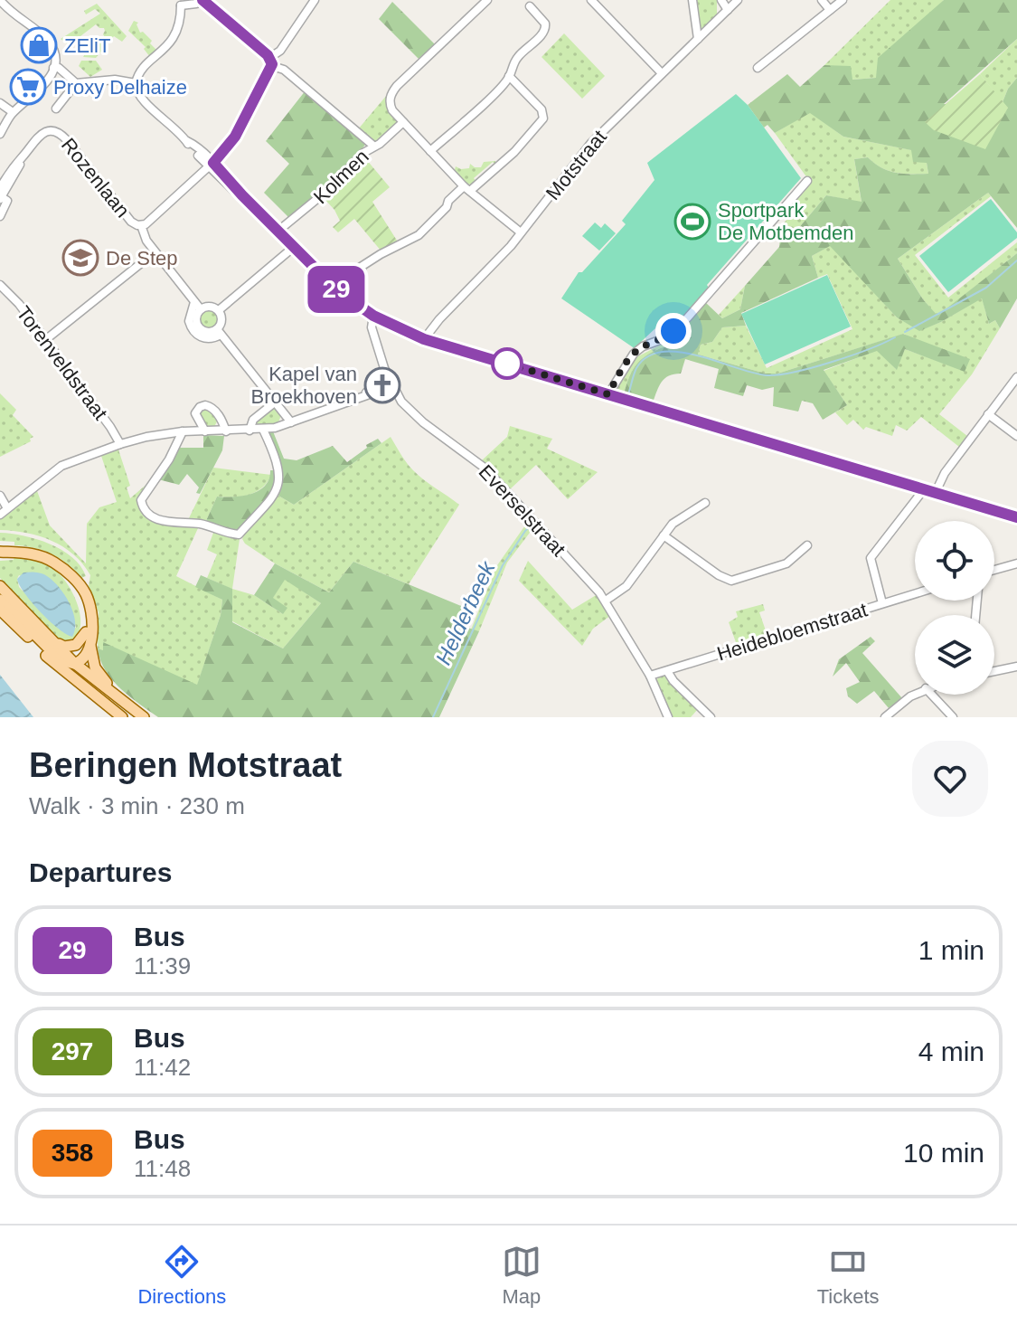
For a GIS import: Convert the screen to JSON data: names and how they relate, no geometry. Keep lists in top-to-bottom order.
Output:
{
  "streets": {
    "street": [
      "Motstraat",
      "Kolmen",
      "Rozenlaan",
      "Torenveldstraat",
      "Everselstraat",
      "Heidebloemstraat"
    ]
  },
  "crossings": [
    ["Everselstraat", "Heidebloemstraat"]
  ],
  "water": ["Helderbeek"],
  "places": {
    "shop": ["ZEliT"],
    "supermarket": ["Proxy Delhaize"],
    "sports": ["Sportpark De Motbemden"],
    "school or university": ["De Step"],
    "church": ["Kapel van Broekhoven"]
  },
  "lines": ["bus line 29"],
  "page": {
    "on_map": "29",
    "heading": [
      ["Beringen Motstraat", "Walk · 3 min · 230 m"],
      "Departures"
    ],
    "list": [
      {
        "mark": "29",
        "name": "Bus",
        "note": "11:39",
        "value": "1 min"
      },
      {
        "mark": "297",
        "name": "Bus",
        "note": "11:42",
        "value": "4 min"
      },
      {
        "mark": "358",
        "name": "Bus",
        "note": "11:48",
        "value": "10 min"
      }
    ],
    "tabs": ["Directions", "Map", "Tickets"]
  }
}
